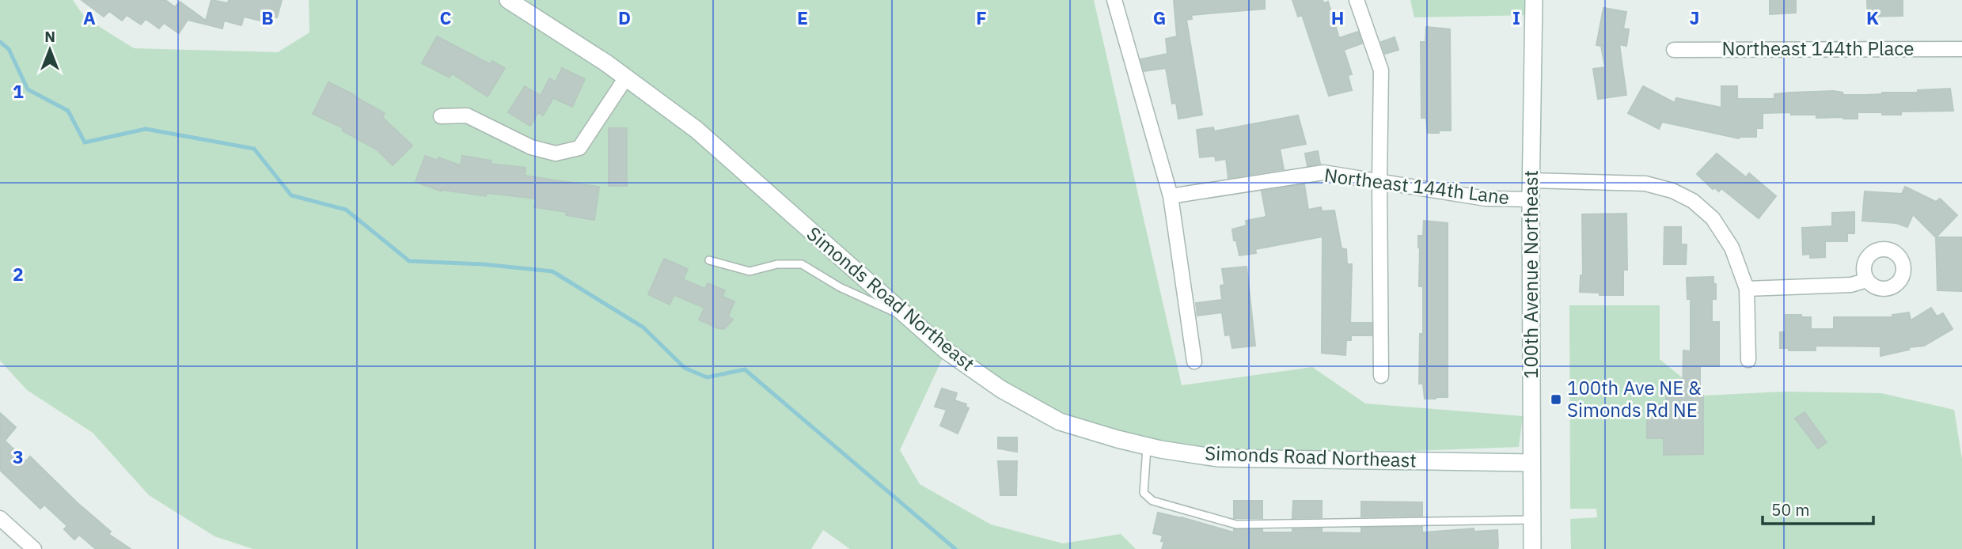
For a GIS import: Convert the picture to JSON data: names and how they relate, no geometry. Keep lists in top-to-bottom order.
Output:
{
  "streets": {
    "main road": ["100th Avenue Northeast", "Simonds Road Northeast"],
    "street": ["Northeast 144th Place", "Northeast 144th Lane"]
  },
  "crossings": [
    ["Northeast 144th Lane", "100th Avenue Northeast"],
    ["100th Avenue Northeast", "Simonds Road Northeast"]
  ],
  "places": {
    "transit": ["100th Ave NE & Simonds Rd NE"]
  },
  "scale_bar": "50 m",
  "north": "top",
  "grid": {
    "columns": [
      "A",
      "B",
      "C",
      "D",
      "E",
      "F",
      "G",
      "H",
      "I",
      "J",
      "K"
    ],
    "rows": ["1", "2", "3"]
  }
}
